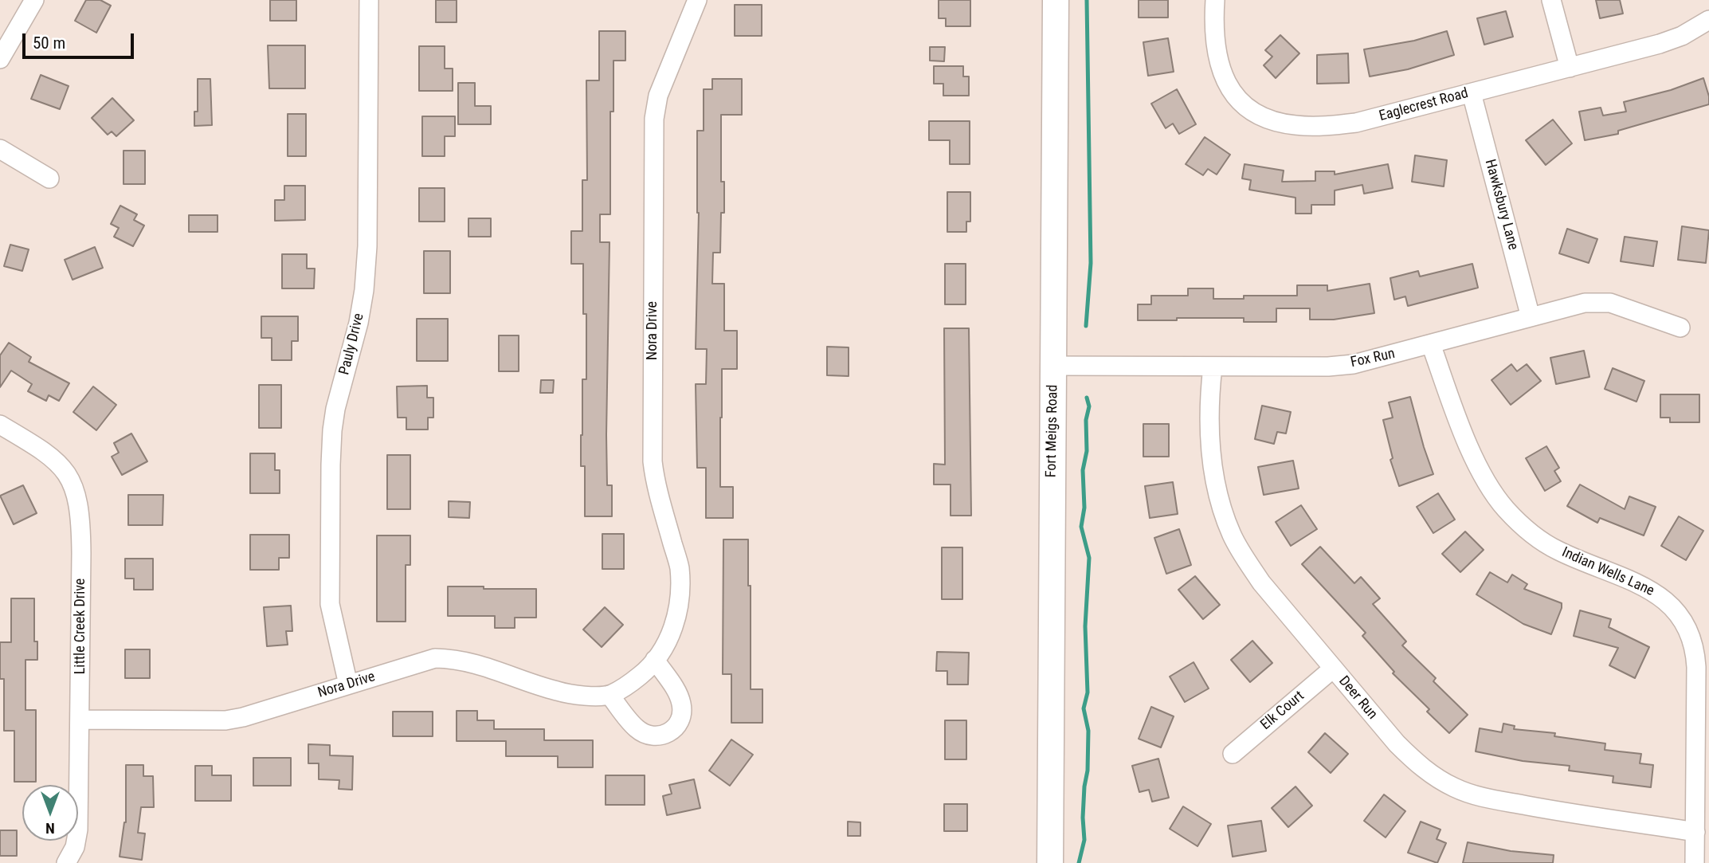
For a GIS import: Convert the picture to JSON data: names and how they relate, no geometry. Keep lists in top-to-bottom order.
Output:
{
  "streets": {
    "street": [
      "Eaglecrest Road",
      "Hawksbury Lane",
      "Nora Drive",
      "Pauly Drive",
      "Fox Run",
      "Fort Meigs Road",
      "Indian Wells Lane",
      "Little Creek Drive",
      "Deer Run",
      "Elk Court"
    ]
  },
  "crossings": [
    ["Eaglecrest Road", "Hawksbury Lane"],
    ["Hawksbury Lane", "Fox Run"],
    ["Nora Drive", "Pauly Drive"],
    ["Nora Drive", "Little Creek Drive"],
    ["Fox Run", "Fort Meigs Road"],
    ["Fox Run", "Indian Wells Lane"],
    ["Fox Run", "Deer Run"],
    ["Indian Wells Lane", "Deer Run"],
    ["Deer Run", "Elk Court"]
  ],
  "scale_bar": "50 m",
  "north": "bottom"
}
